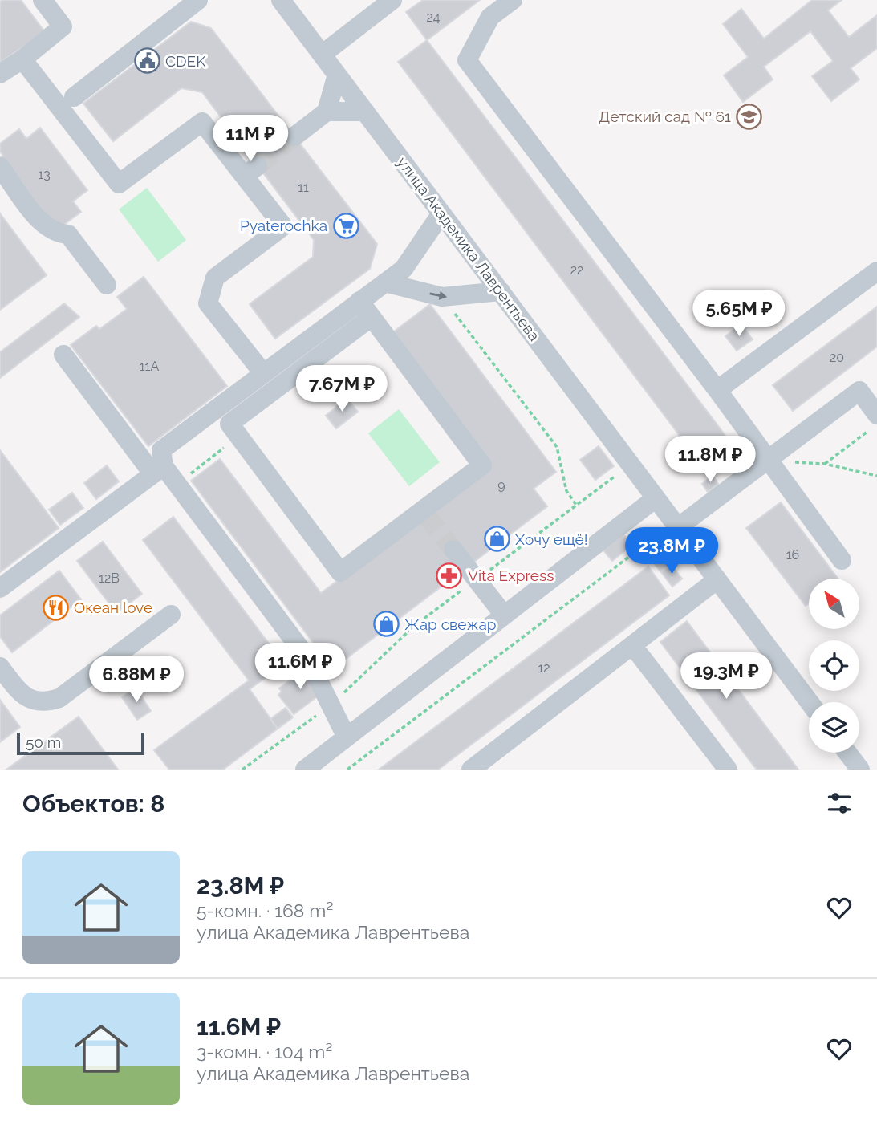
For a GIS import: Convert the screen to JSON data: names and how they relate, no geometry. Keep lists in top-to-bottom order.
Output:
{
  "streets": {
    "street": ["улица Академика Лаврентьева"]
  },
  "places": {
    "public building": ["CDEK"],
    "school or university": ["Детский сад № 61"],
    "supermarket": ["Pyaterochka"],
    "shop": ["Хочу ещё!", "Жар свежар"],
    "pharmacy": ["Vita Express"],
    "restaurant": ["Океан love"]
  },
  "house_numbers": [
    "24",
    "13",
    "11",
    "22",
    "20",
    "11А",
    "9",
    "16",
    "12В",
    "12"
  ],
  "scale_bar": "50 m",
  "north": "top left",
  "page": {
    "price": [
      "11M ₽",
      "5.65M ₽",
      "7.67M ₽",
      "11.8M ₽",
      "23.8M ₽",
      "11.6M ₽",
      "19.3M ₽",
      "6.88M ₽"
    ],
    "scale": "50 m",
    "heading": "Объектов: 8",
    "list": [
      {
        "name": "23.8M ₽",
        "note": "5-комн. · 168 m² · улица Академика Лаврентьева"
      },
      {
        "name": "11.6M ₽",
        "note": "3-комн. · 104 m² · улица Академика Лаврентьева"
      }
    ]
  }
}
